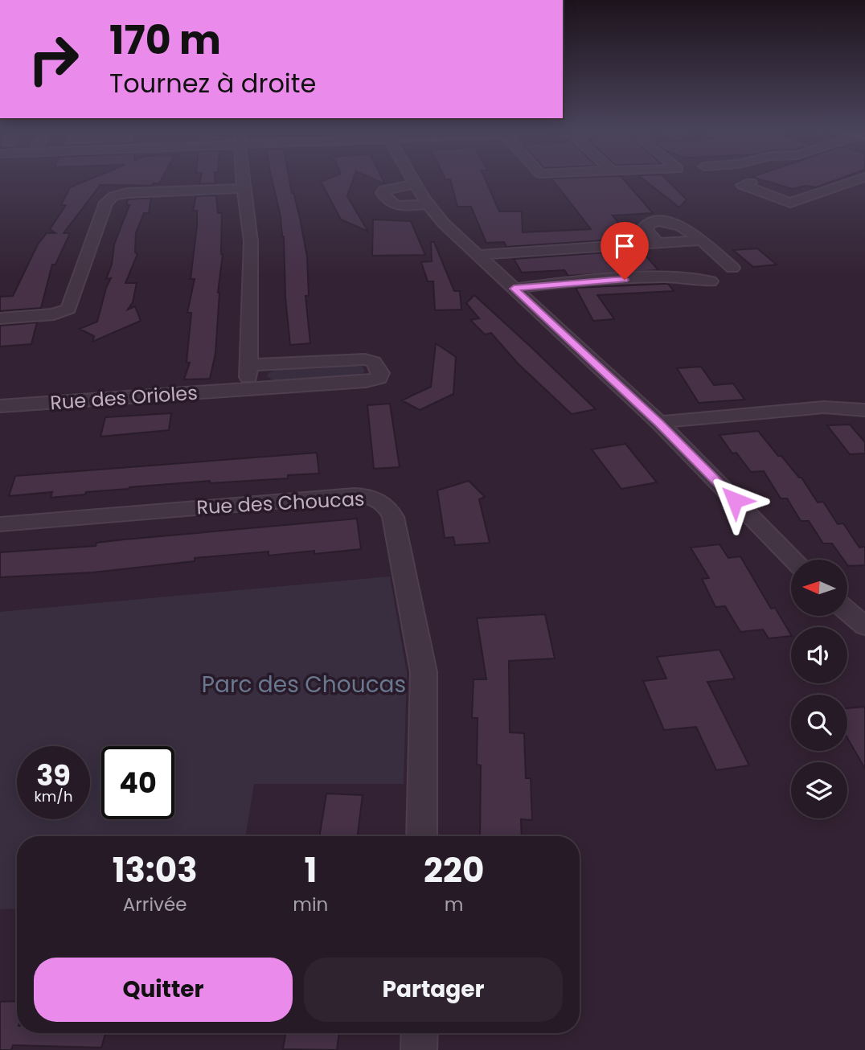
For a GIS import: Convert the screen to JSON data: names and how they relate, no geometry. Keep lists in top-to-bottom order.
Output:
{
  "streets": {
    "street": ["Rue des Orioles", "Rue des Choucas"]
  },
  "parks": ["Parc des Choucas"],
  "north": "left",
  "page": {
    "turn": ["170 m", "Tournez à droite"],
    "speed": "39 km/h",
    "limit": "40",
    "eta": [
      "13:03",
      "Arrivée",
      "1",
      "min",
      "220",
      "m"
    ],
    "buttons": ["Quitter", "Partager"]
  }
}
